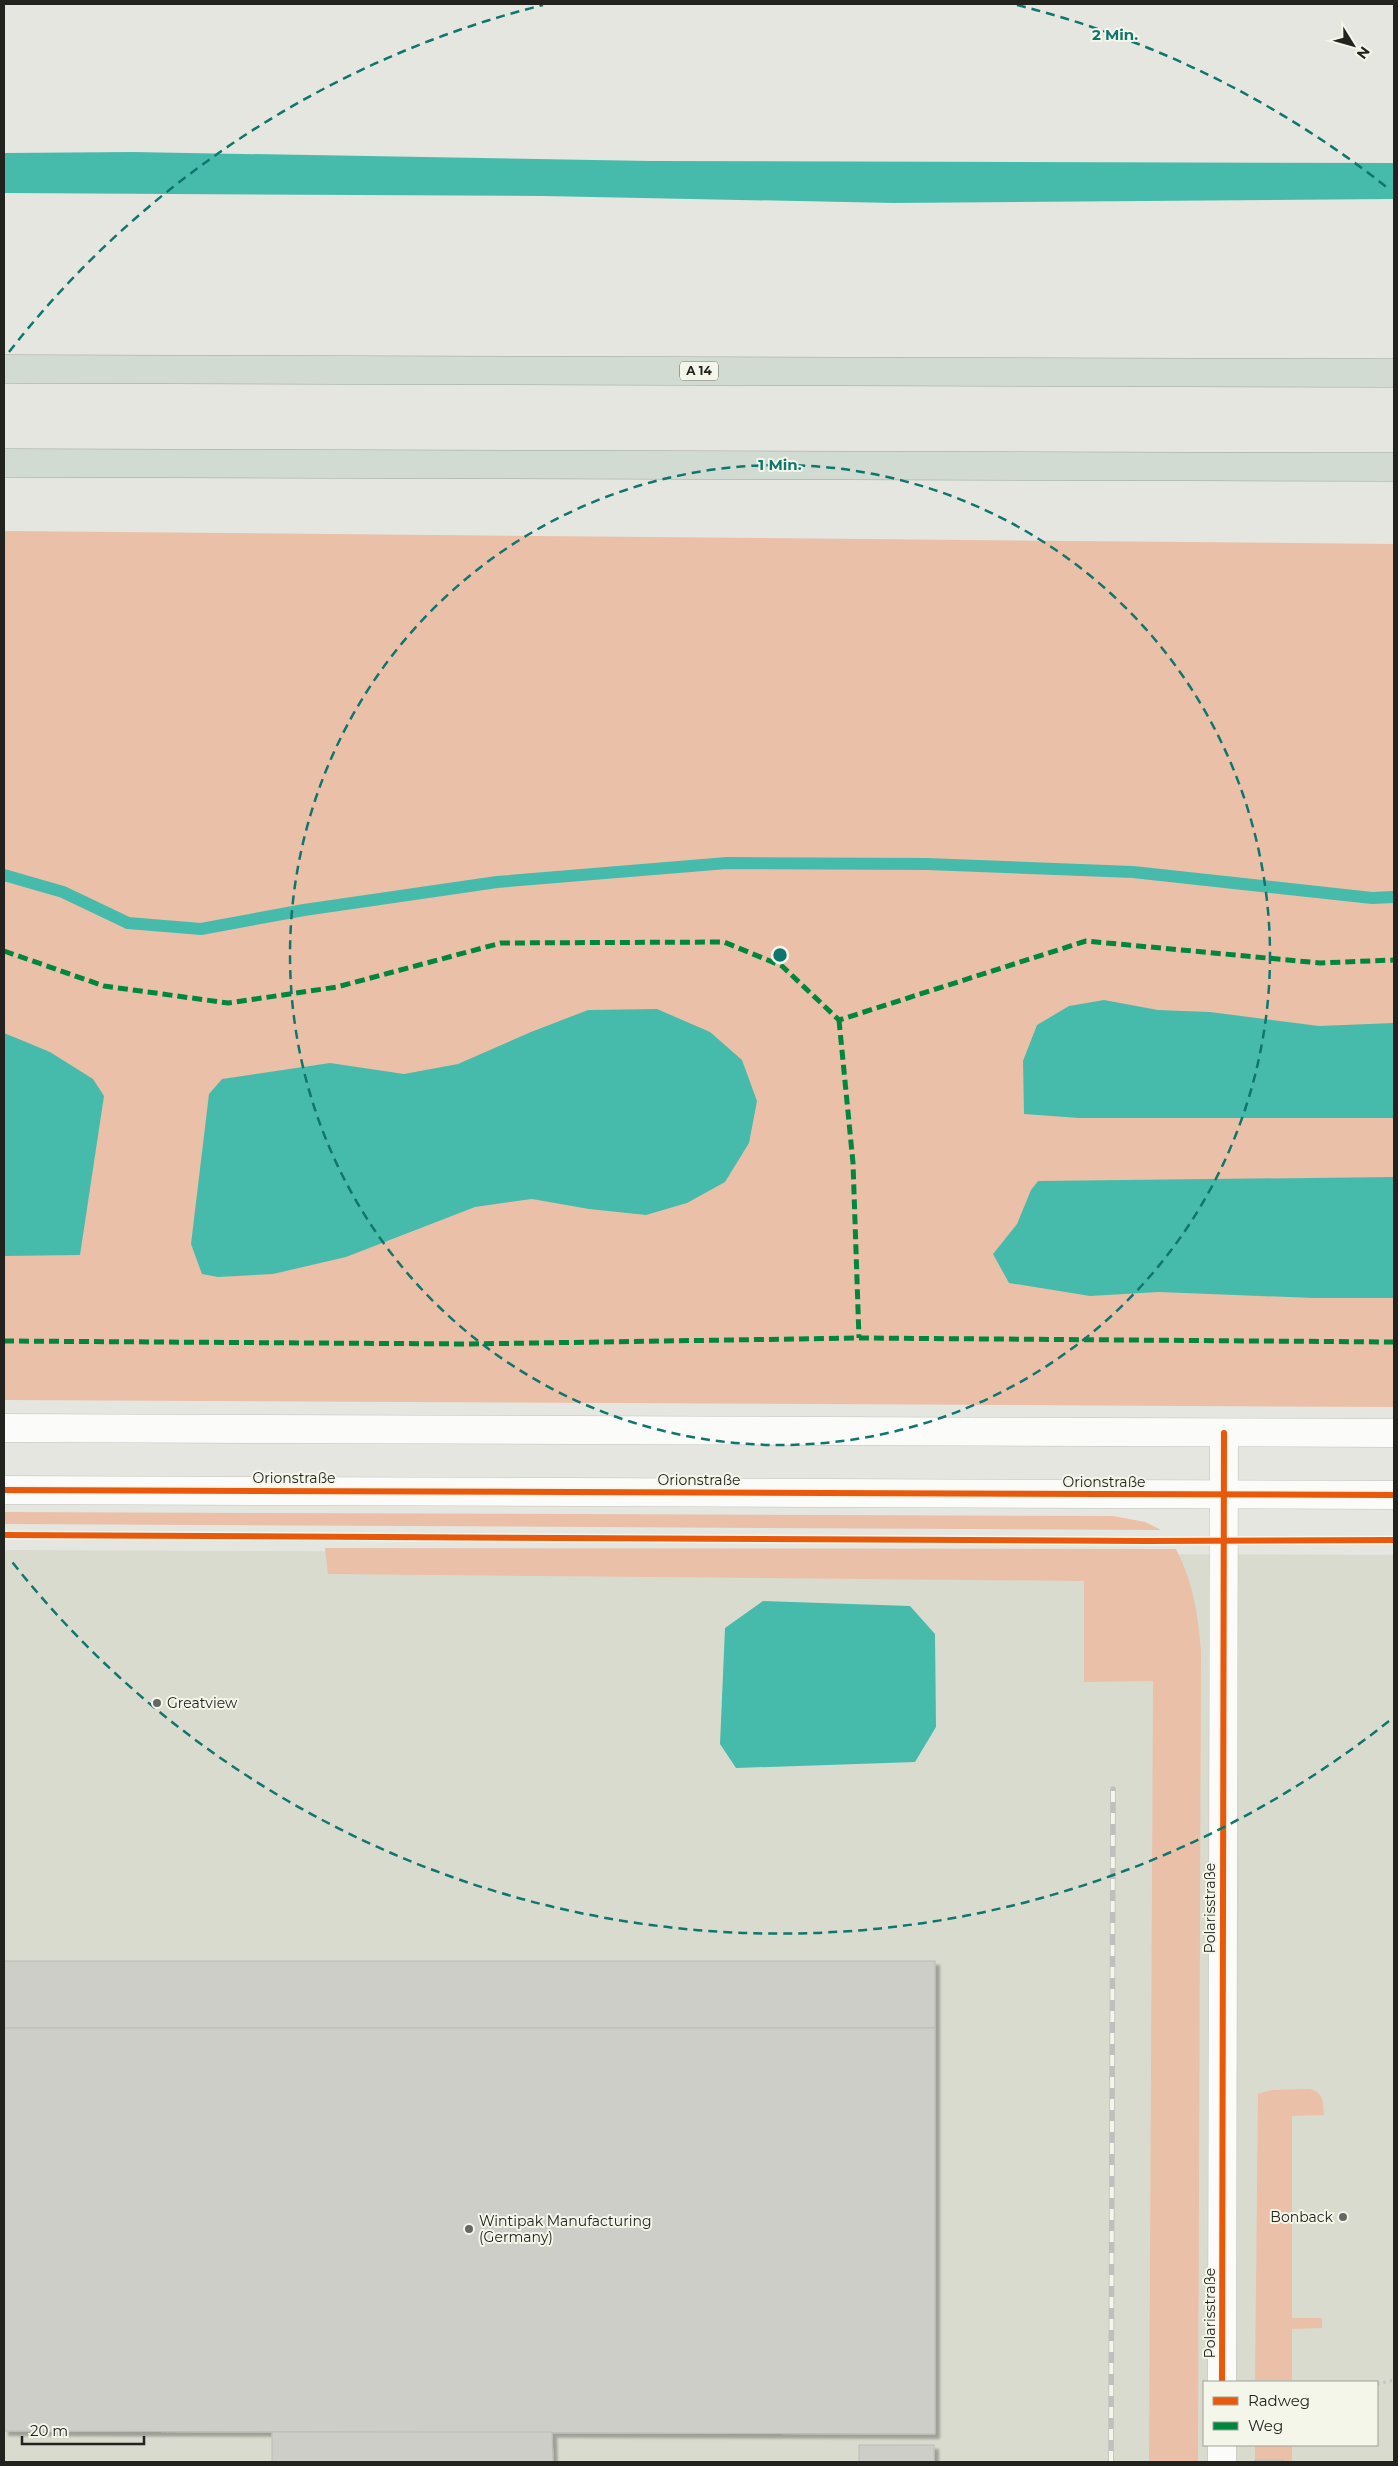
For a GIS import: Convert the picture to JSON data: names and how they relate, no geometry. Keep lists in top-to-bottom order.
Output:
{
  "streets": {
    "highway": ["A 14"],
    "street": ["Orionstraße", "Polarisstraße"]
  },
  "crossings": [
    ["Orionstraße", "Polarisstraße"]
  ],
  "places": ["Greatview", "Bonback", "Wintipak Manufacturing (Germany)"],
  "legend": ["Radweg", "Weg"],
  "scale_bar": "20 m",
  "north": "bottom right",
  "rings": ["2 Min.", "1 Min."]
}
